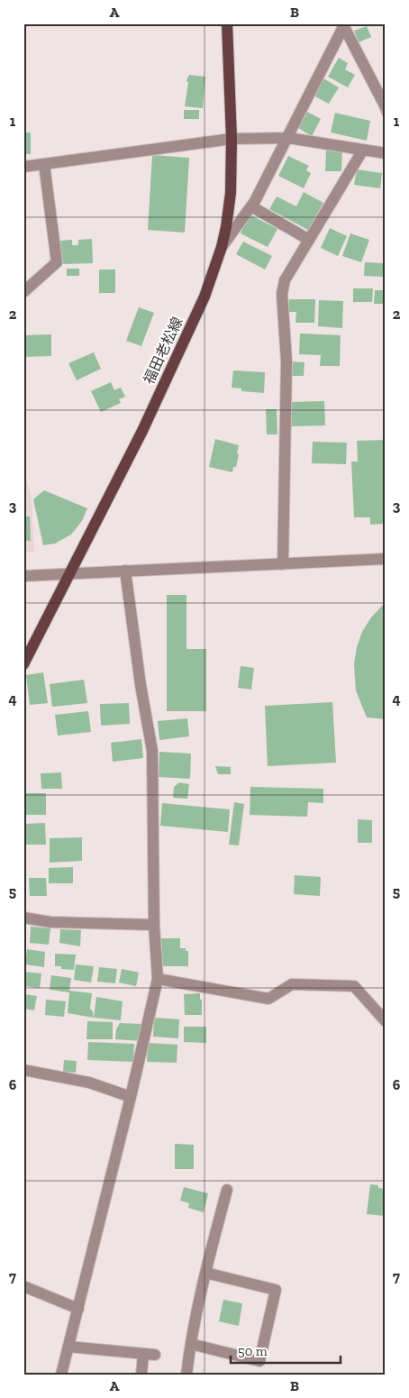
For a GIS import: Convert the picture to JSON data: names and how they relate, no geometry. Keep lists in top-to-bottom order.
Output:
{
  "streets": {
    "main road": ["福田老松線"]
  },
  "scale_bar": "50 m",
  "grid": {
    "columns": ["A", "B"],
    "rows": [
      "1",
      "2",
      "3",
      "4",
      "5",
      "6",
      "7"
    ]
  }
}
